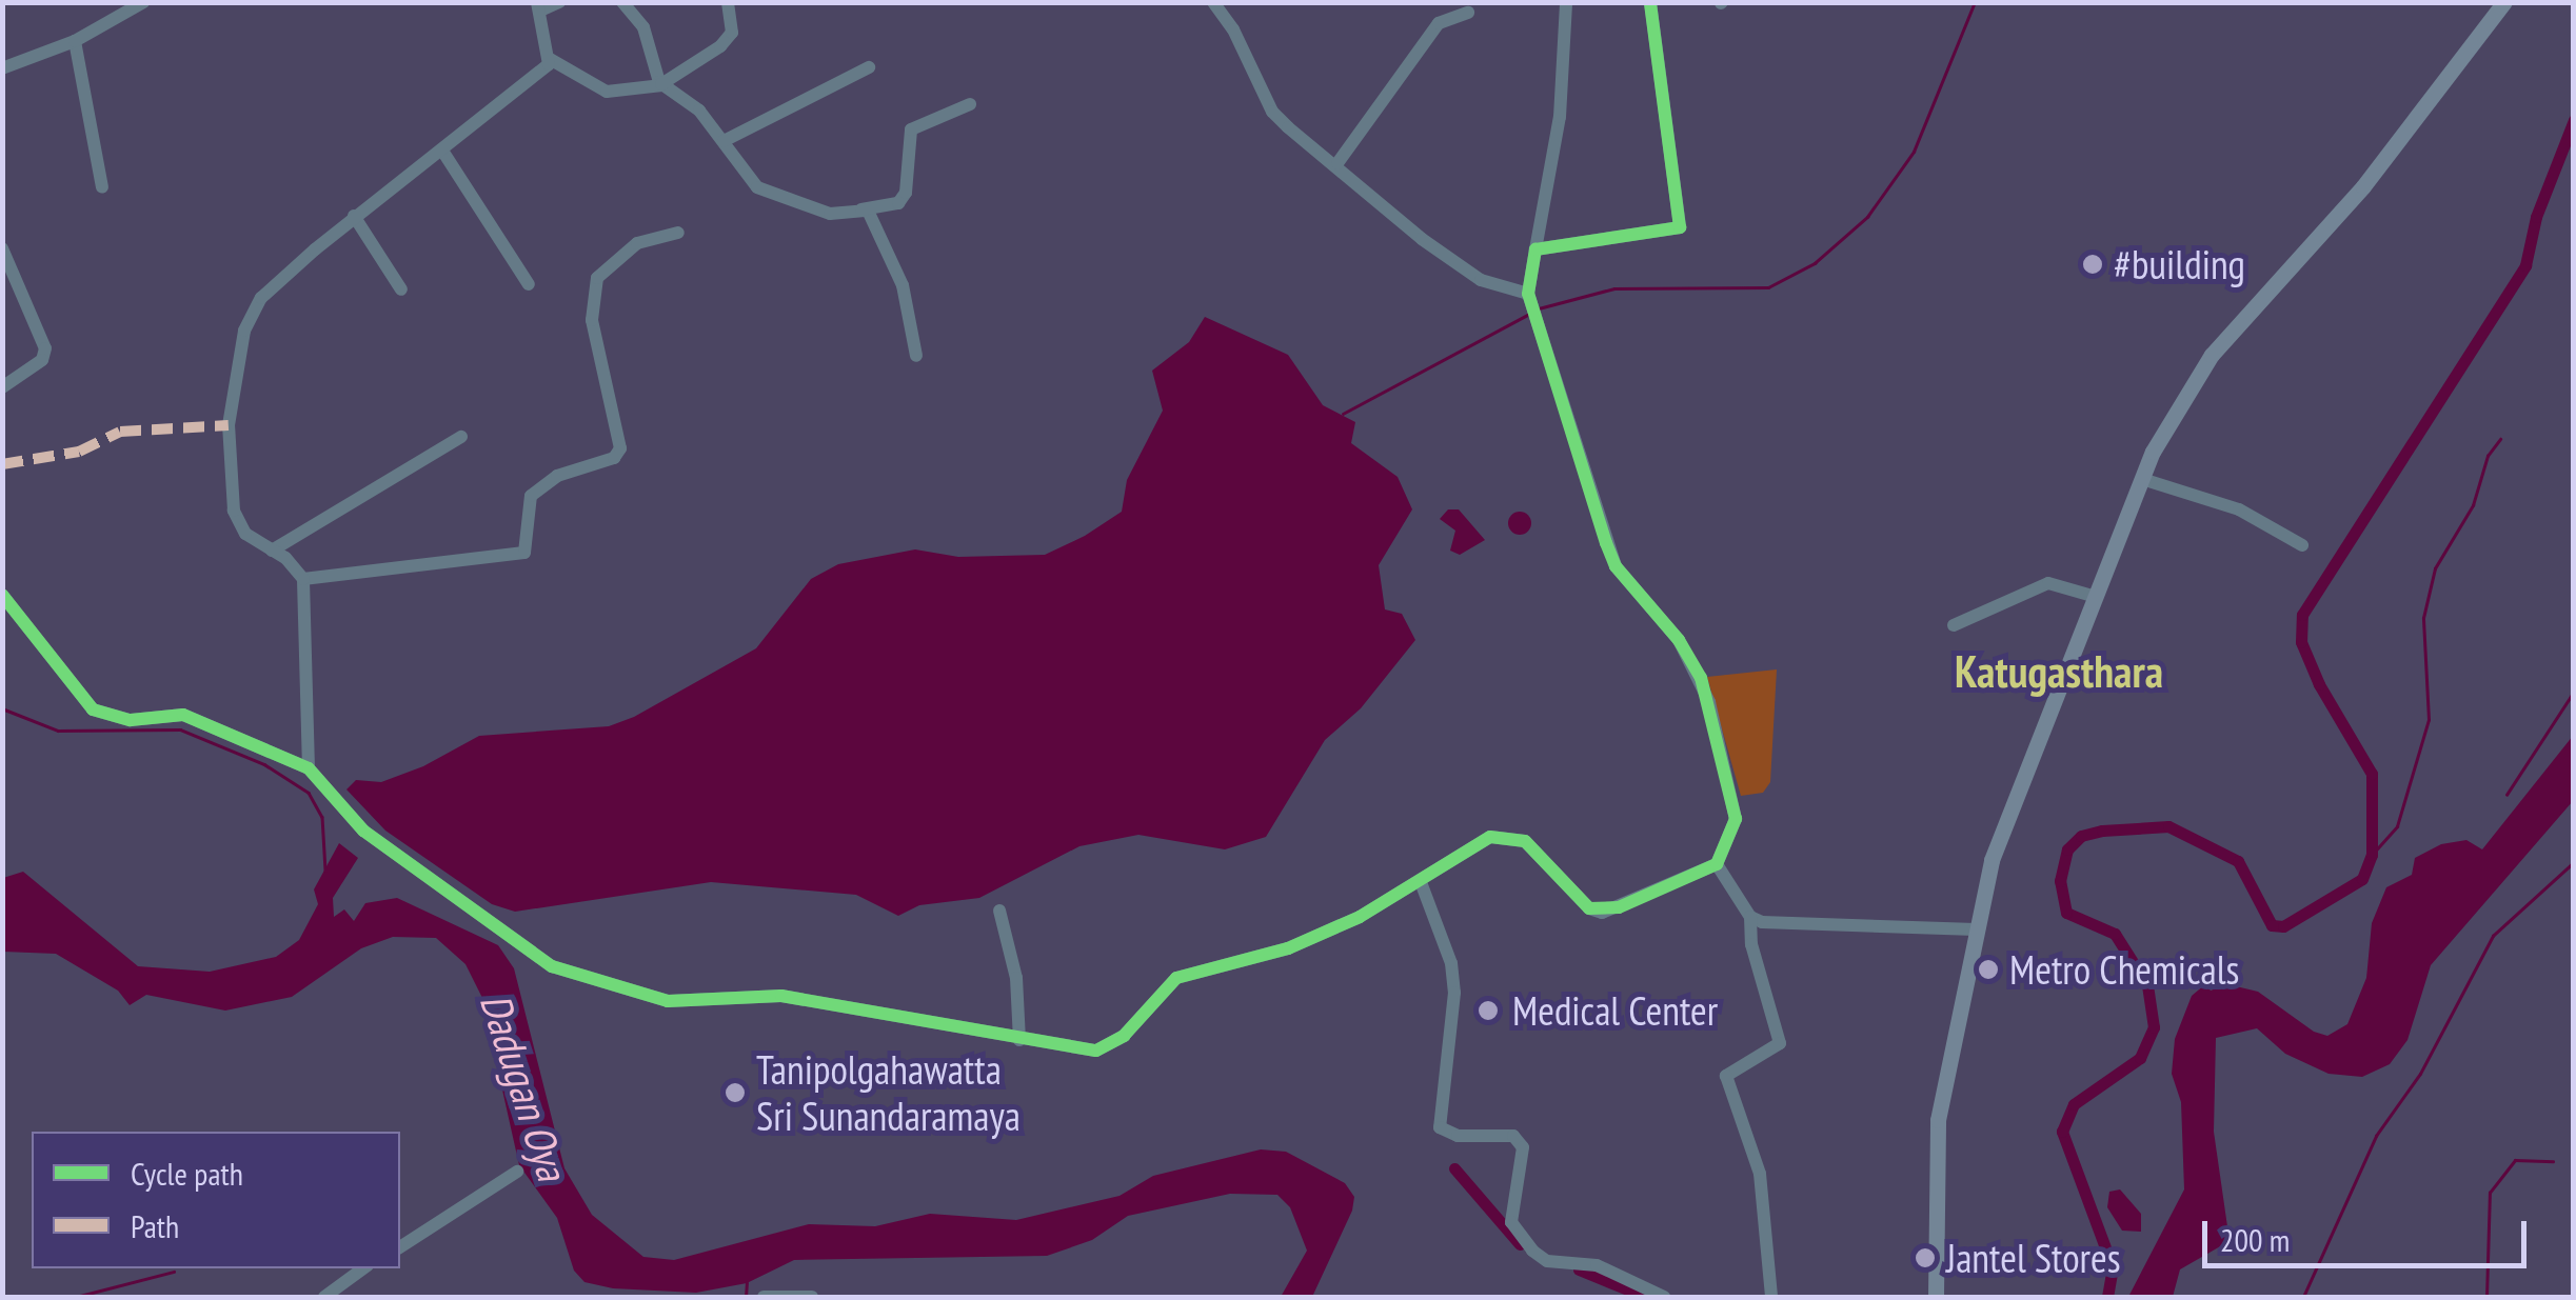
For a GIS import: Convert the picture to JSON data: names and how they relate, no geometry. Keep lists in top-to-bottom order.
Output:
{
  "districts": ["Katugasthara"],
  "water": ["Dadugan Oya"],
  "places": [
    "#building",
    "Metro Chemicals",
    "Medical Center",
    "Tanipolgahawatta Sri Sunandaramaya",
    "Jantel Stores"
  ],
  "legend": ["Cycle path", "Path"],
  "scale_bar": "200 m"
}
